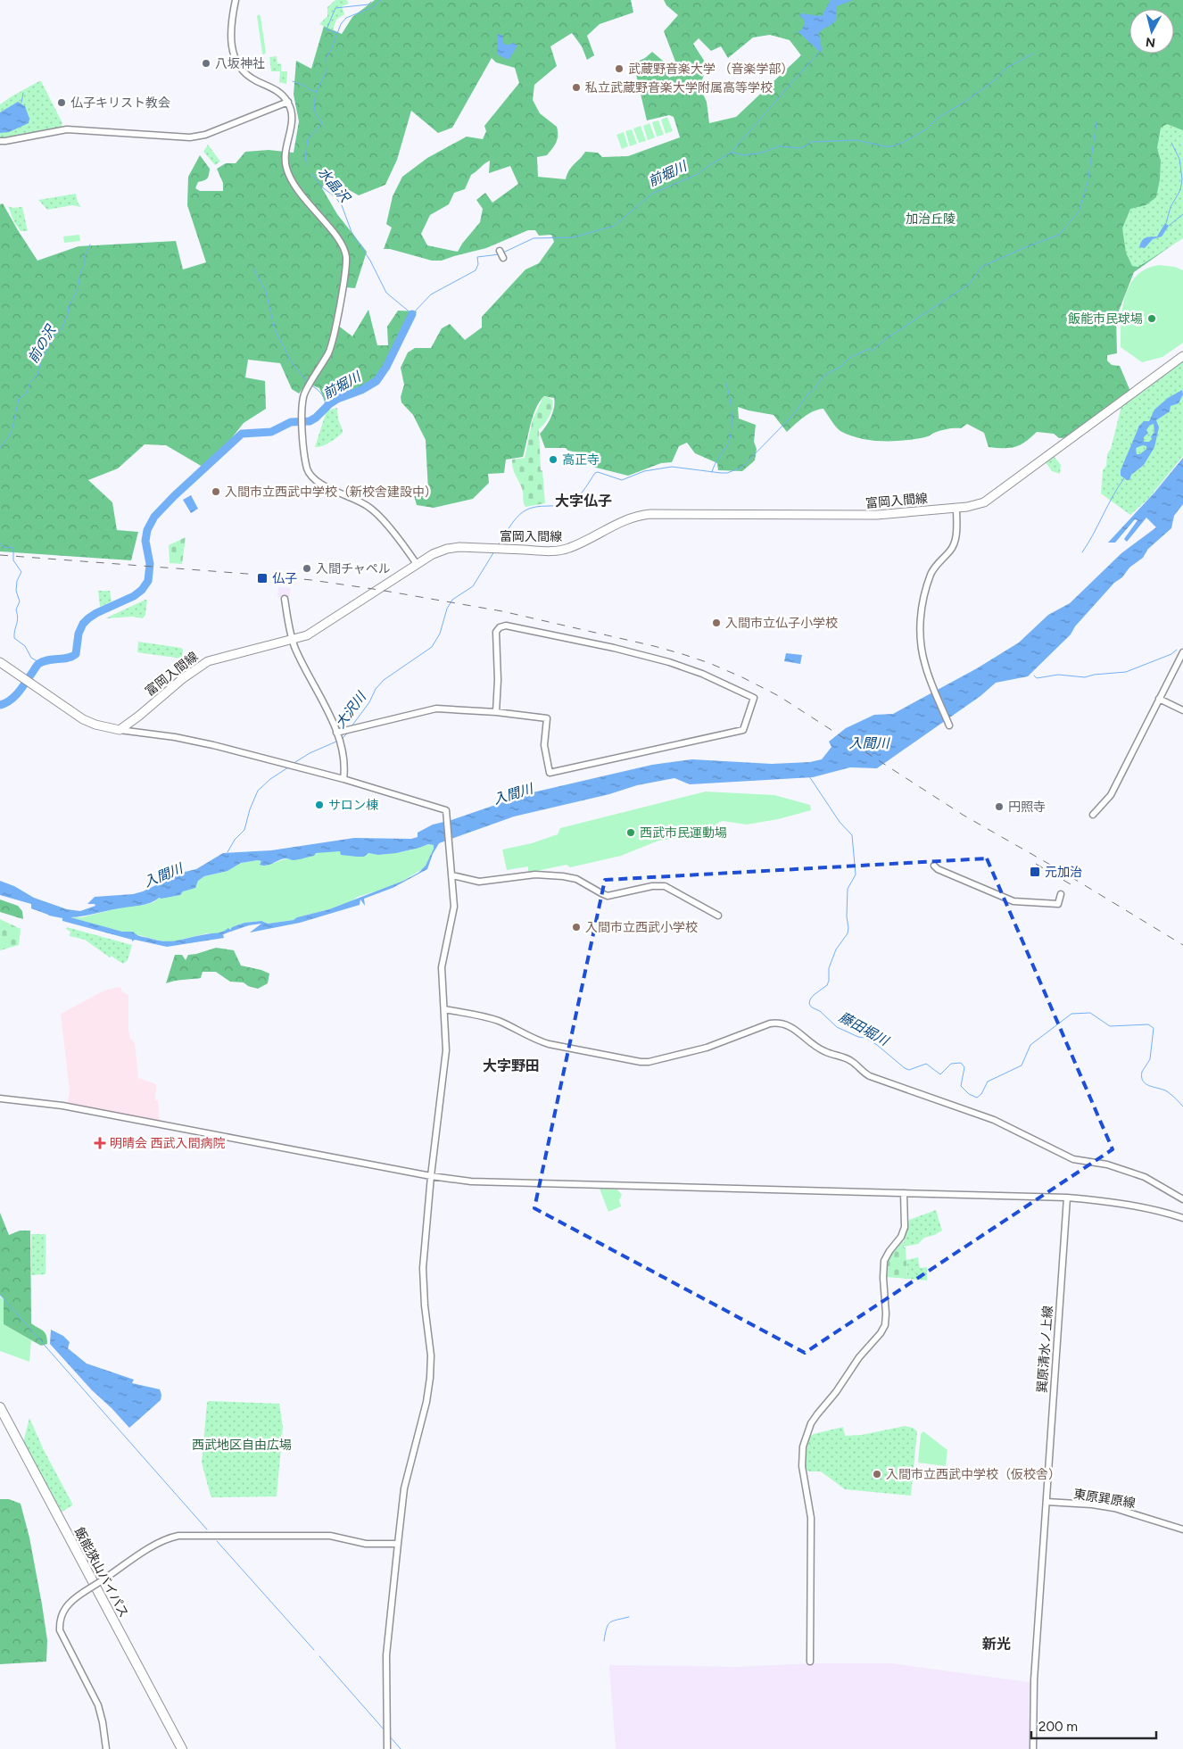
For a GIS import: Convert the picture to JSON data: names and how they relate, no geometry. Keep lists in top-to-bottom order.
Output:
{
  "streets": {
    "highway": ["飯能狭山バイパス"],
    "main road": ["富岡入間線"],
    "street": ["巽原清水ノ上線", "東原巽原線"]
  },
  "crossings": [
    ["巽原清水ノ上線", "東原巽原線"]
  ],
  "districts": ["大字仏子", "大字野田", "新光"],
  "water": [
    "前堀川",
    "水晶沢",
    "前の沢",
    "大沢川",
    "入間川",
    "藤田堀川"
  ],
  "parks": ["加治丘陵", "西武地区自由広場"],
  "places": {
    "other": [
      "八坂神社",
      "武蔵野音楽大学 （音楽学部）",
      "私立武蔵野音楽大学附属高等学校",
      "仏子キリスト教会",
      "飯能市民球場",
      "高正寺",
      "入間市立西武中学校（新校舎建設中）",
      "入間チャペル",
      "入間市立仏子小学校",
      "サロン棟",
      "円照寺",
      "西武市民運動場",
      "入間市立西武小学校",
      "入間市立西武中学校（仮校舎）"
    ],
    "transit": ["仏子", "元加治"],
    "health": ["明晴会 西武入間病院"]
  },
  "scale_bar": "200 m",
  "north": "bottom"
}
